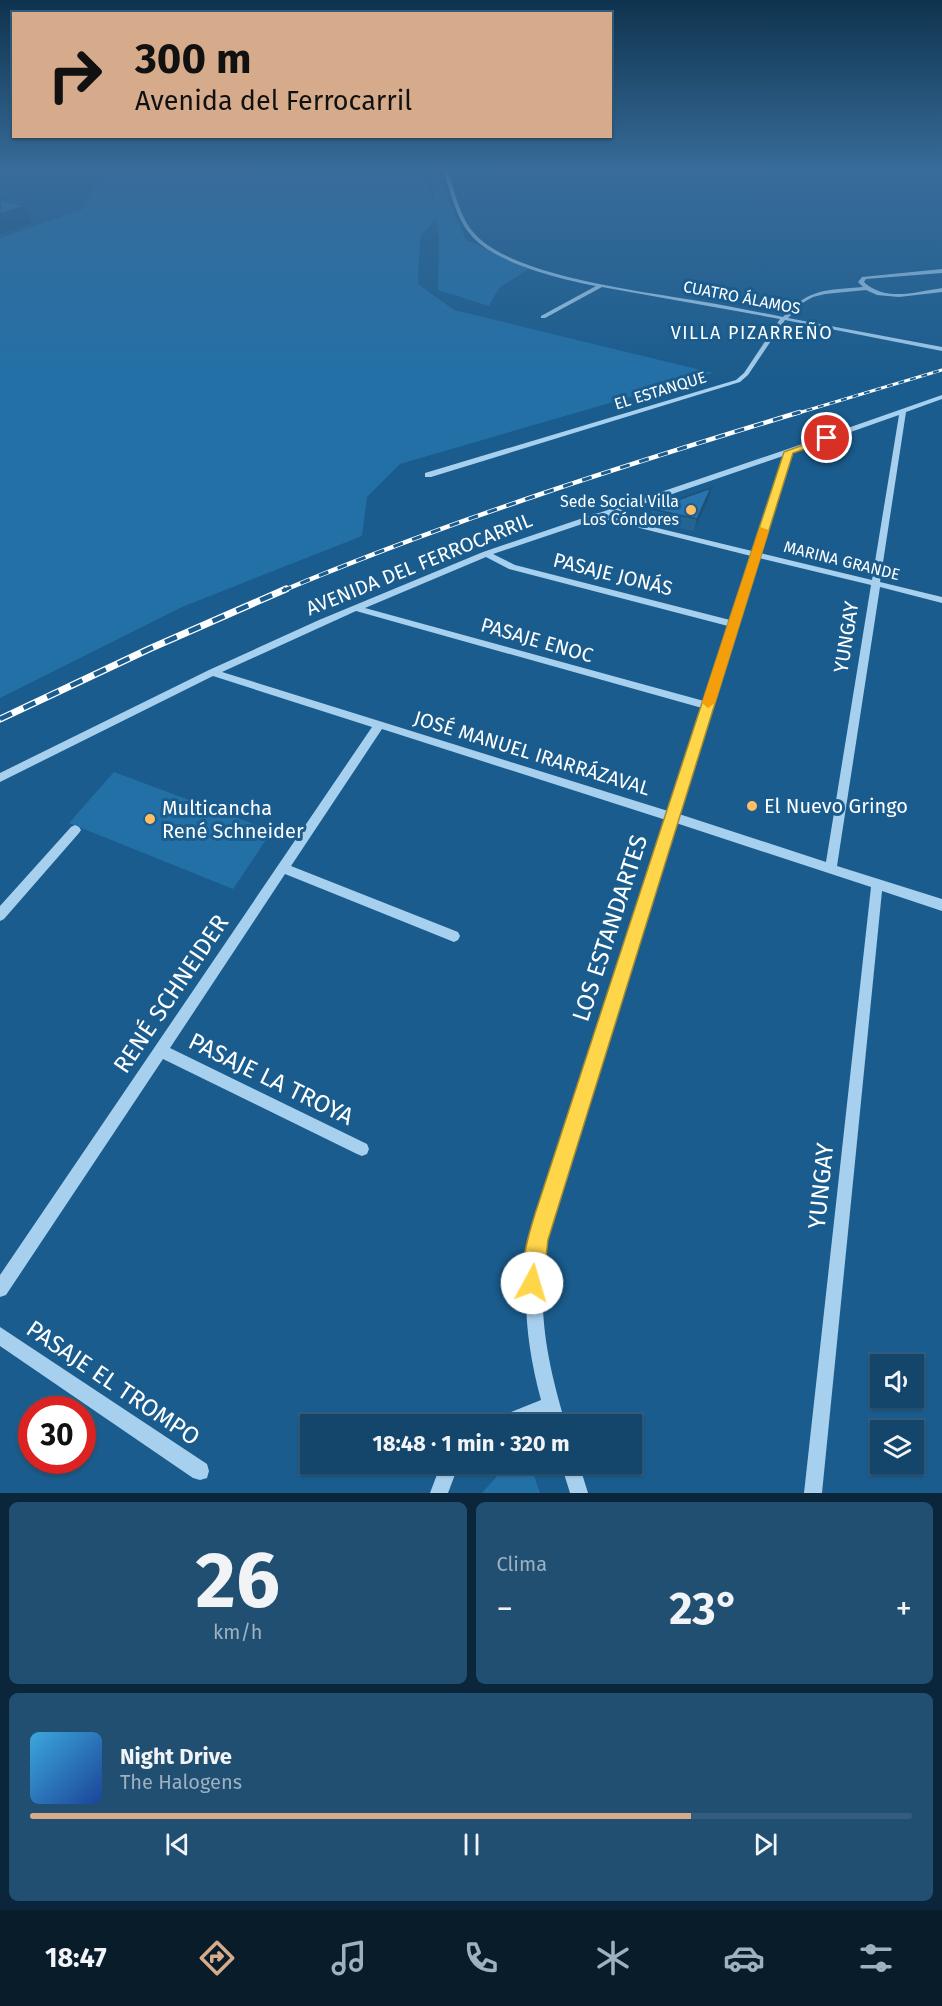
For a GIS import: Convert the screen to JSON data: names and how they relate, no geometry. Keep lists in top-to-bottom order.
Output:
{
  "streets": {
    "street": [
      "CUATRO ÁLAMOS",
      "EL ESTANQUE",
      "MARINA GRANDE",
      "AVENIDA DEL FERROCARRIL",
      "PASAJE JONÁS",
      "YUNGAY",
      "PASAJE ENOC",
      "JOSÉ MANUEL IRARRÁZAVAL",
      "LOS ESTANDARTES",
      "RENÉ SCHNEIDER",
      "PASAJE LA TROYA",
      "PASAJE EL TROMPO"
    ]
  },
  "crossings": [
    ["CUATRO ÁLAMOS", "EL ESTANQUE"],
    ["MARINA GRANDE", "AVENIDA DEL FERROCARRIL"],
    ["MARINA GRANDE", "YUNGAY"],
    ["MARINA GRANDE", "LOS ESTANDARTES"],
    ["AVENIDA DEL FERROCARRIL", "PASAJE JONÁS"],
    ["AVENIDA DEL FERROCARRIL", "YUNGAY"],
    ["AVENIDA DEL FERROCARRIL", "PASAJE ENOC"],
    ["AVENIDA DEL FERROCARRIL", "JOSÉ MANUEL IRARRÁZAVAL"],
    ["AVENIDA DEL FERROCARRIL", "LOS ESTANDARTES"],
    ["PASAJE JONÁS", "LOS ESTANDARTES"],
    ["YUNGAY", "JOSÉ MANUEL IRARRÁZAVAL"],
    ["PASAJE ENOC", "LOS ESTANDARTES"],
    ["JOSÉ MANUEL IRARRÁZAVAL", "LOS ESTANDARTES"],
    ["JOSÉ MANUEL IRARRÁZAVAL", "RENÉ SCHNEIDER"],
    ["RENÉ SCHNEIDER", "PASAJE LA TROYA"]
  ],
  "districts": ["VILLA PIZARREÑO"],
  "places": ["Sede Social Villa Los Cóndores", "El Nuevo Gringo", "Multicancha René Schneider"],
  "page": {
    "turn": ["300 m", "Avenida del Ferrocarril"],
    "limit": "30",
    "trip": "18:48 · 1 min · 320 m",
    "tile": [
      ["26", "km/h"],
      "Clima"
    ],
    "heat": ["−", "23°", "+"],
    "song": ["Night Drive", "The Halogens"],
    "tabs": "18:47"
  }
}
